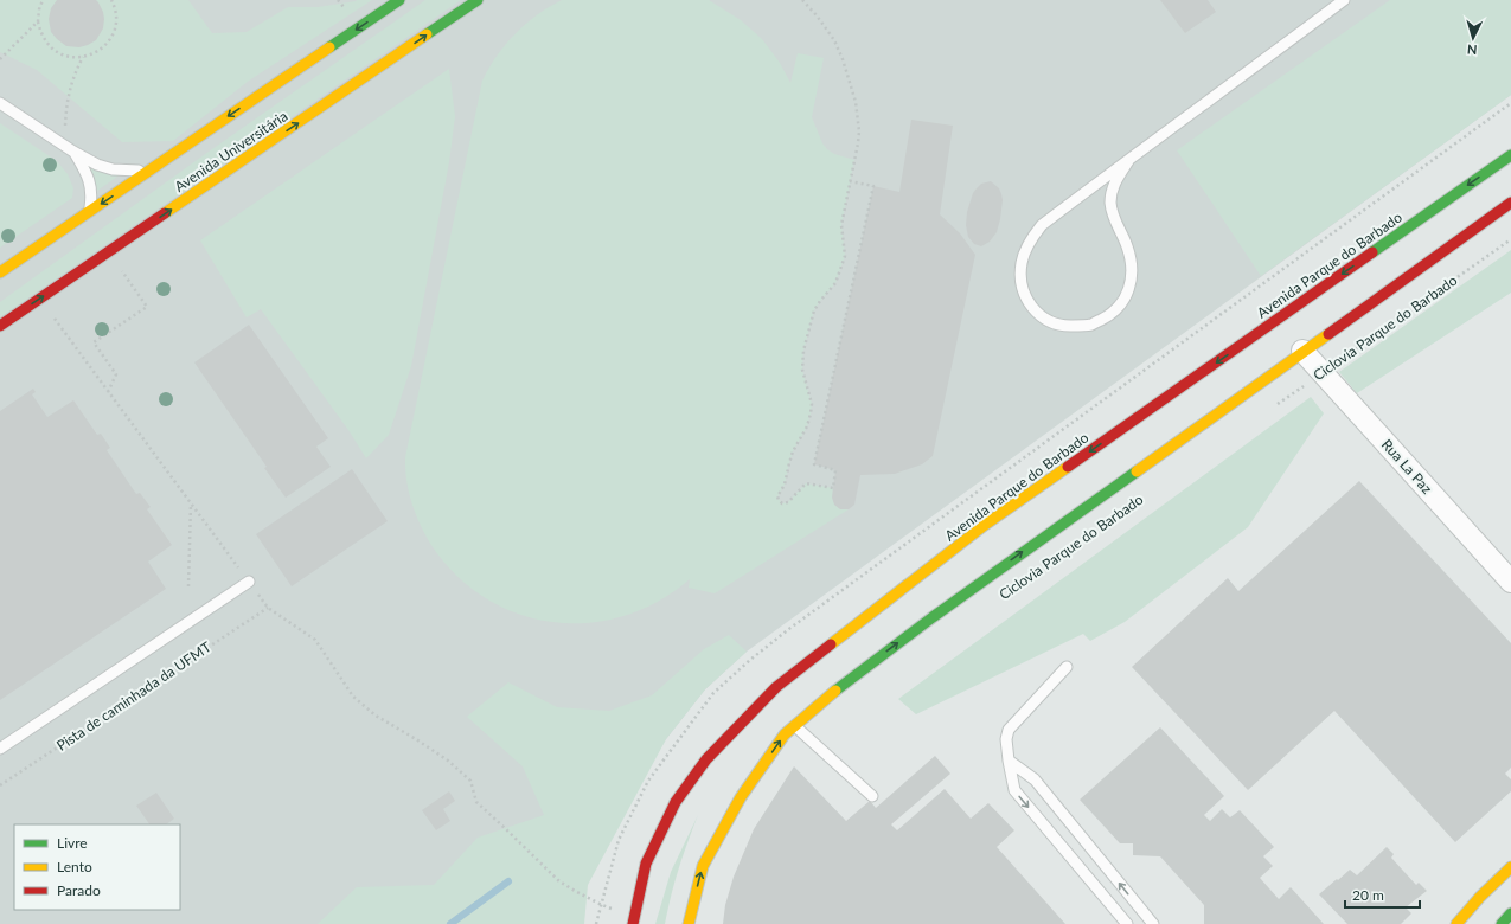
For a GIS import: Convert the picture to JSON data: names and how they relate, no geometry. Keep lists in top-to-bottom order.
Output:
{
  "streets": {
    "main road": ["Avenida Universitária", "Avenida Parque do Barbado"],
    "street": ["Rua La Paz"],
    "path": ["Ciclovia Parque do Barbado", "Pista de caminhada da UFMT"]
  },
  "crossings": [
    ["Ciclovia Parque do Barbado", "Rua La Paz"]
  ],
  "legend": ["Livre", "Lento", "Parado"],
  "scale_bar": "20 m",
  "north": "bottom"
}
